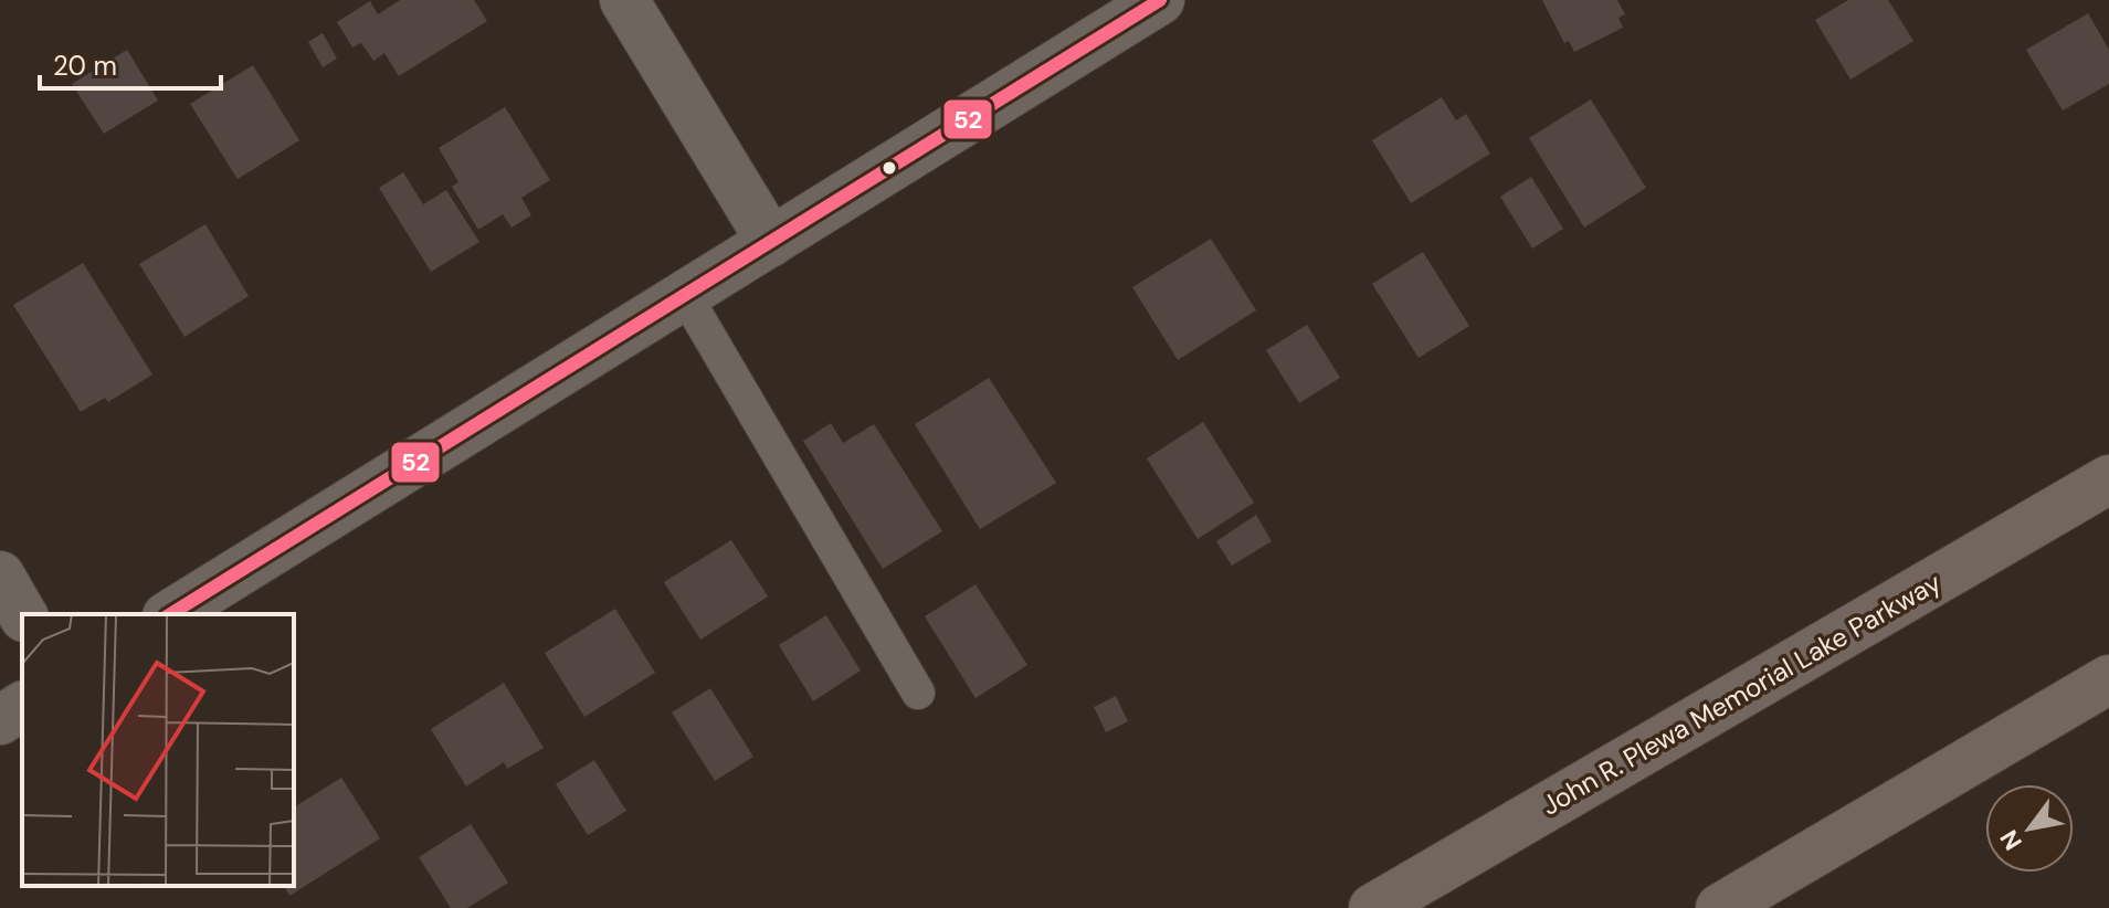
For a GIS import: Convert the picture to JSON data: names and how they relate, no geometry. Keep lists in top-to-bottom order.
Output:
{
  "streets": {
    "main road": ["John R. Plewa Memorial Lake Parkway"]
  },
  "lines": ["transit line 52"],
  "scale_bar": "20 m",
  "north": "bottom left"
}
